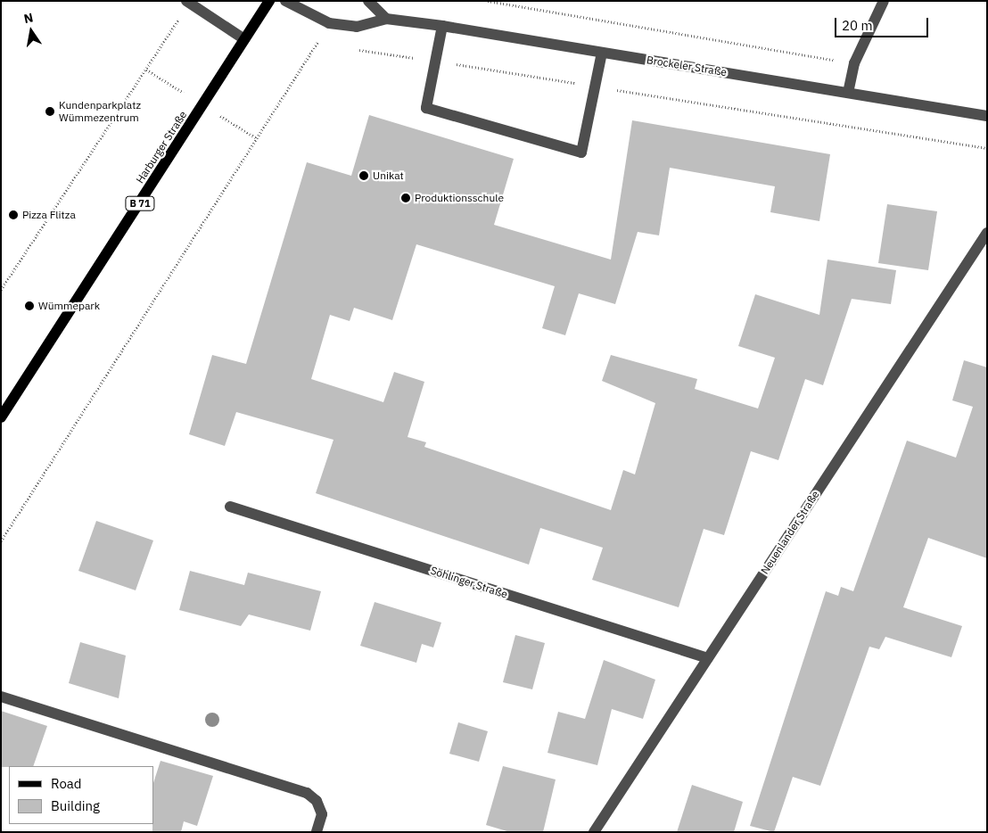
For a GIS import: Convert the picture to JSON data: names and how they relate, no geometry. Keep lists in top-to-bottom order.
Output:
{
  "streets": {
    "main road": ["Harburger Straße", "B 71"],
    "street": ["Brockeler Straße", "Neuenlander Straße", "Söhlinger Straße"]
  },
  "crossings": [
    ["Neuenlander Straße", "Söhlinger Straße"]
  ],
  "places": [
    "Kundenparkplatz Wümmezentrum",
    "Unikat",
    "Produktionsschule",
    "Pizza Flitza",
    "Wümmepark"
  ],
  "legend": ["Road", "Building"],
  "scale_bar": "20 m",
  "north": "top"
}
